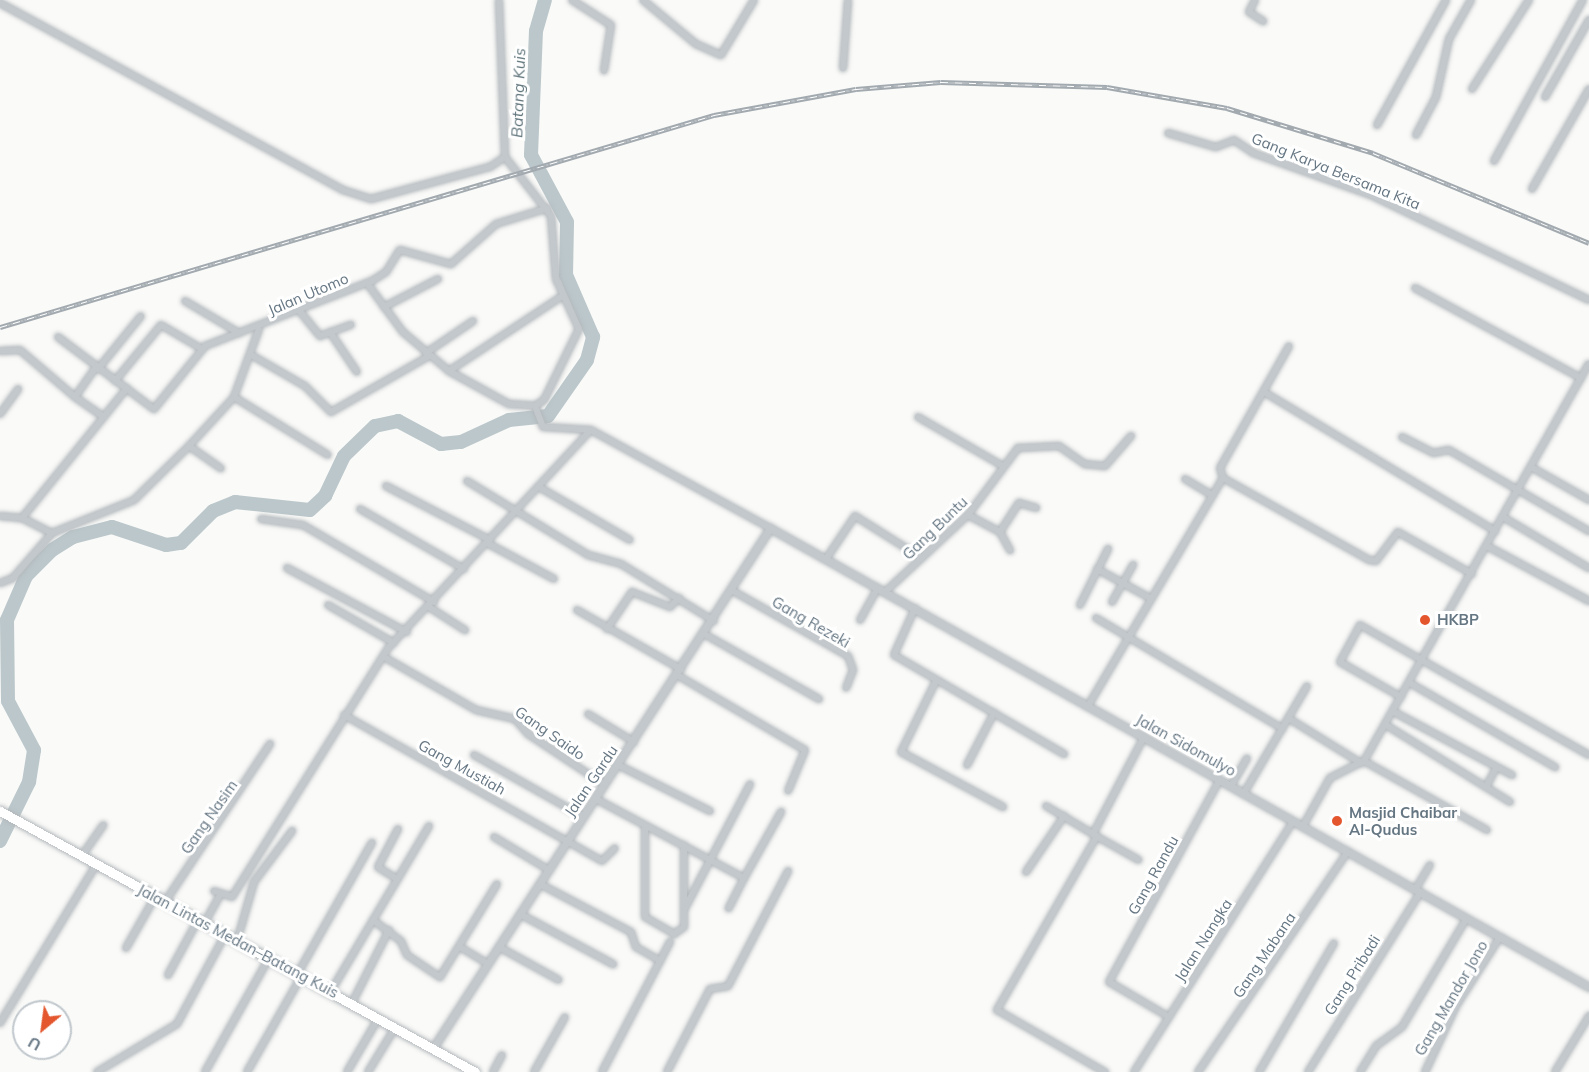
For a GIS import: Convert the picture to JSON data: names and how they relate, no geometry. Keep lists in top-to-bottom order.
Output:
{
  "streets": {
    "highway": ["Jalan Lintas Medan–Batang Kuis"],
    "street": [
      "Gang Karya Bersama Kita",
      "Jalan Utomo",
      "Gang Buntu",
      "Gang Rezeki",
      "Gang Saido",
      "Jalan Sidomulyo",
      "Gang Mustiah",
      "Jalan Gardu",
      "Gang Nasim",
      "Gang Randu",
      "Jalan Nangka",
      "Gang Mabana",
      "Gang Pribadi",
      "Gang Mandor Jono"
    ]
  },
  "crossings": [
    ["Gang Buntu", "Jalan Sidomulyo"],
    ["Gang Rezeki", "Jalan Gardu"],
    ["Gang Saido", "Jalan Gardu"],
    ["Jalan Sidomulyo", "Jalan Gardu"],
    ["Jalan Sidomulyo", "Gang Randu"],
    ["Jalan Sidomulyo", "Jalan Nangka"],
    ["Jalan Sidomulyo", "Gang Mabana"],
    ["Jalan Sidomulyo", "Gang Pribadi"],
    ["Jalan Sidomulyo", "Gang Mandor Jono"],
    ["Gang Mustiah", "Jalan Gardu"],
    ["Jalan Gardu", "Jalan Lintas Medan–Batang Kuis"],
    ["Gang Nasim", "Jalan Lintas Medan–Batang Kuis"],
    ["Gang Randu", "Jalan Nangka"]
  ],
  "water": ["Batang Kuis"],
  "places": ["HKBP", "Masjid Chaibar Al-Qudus"],
  "north": "bottom left"
}
